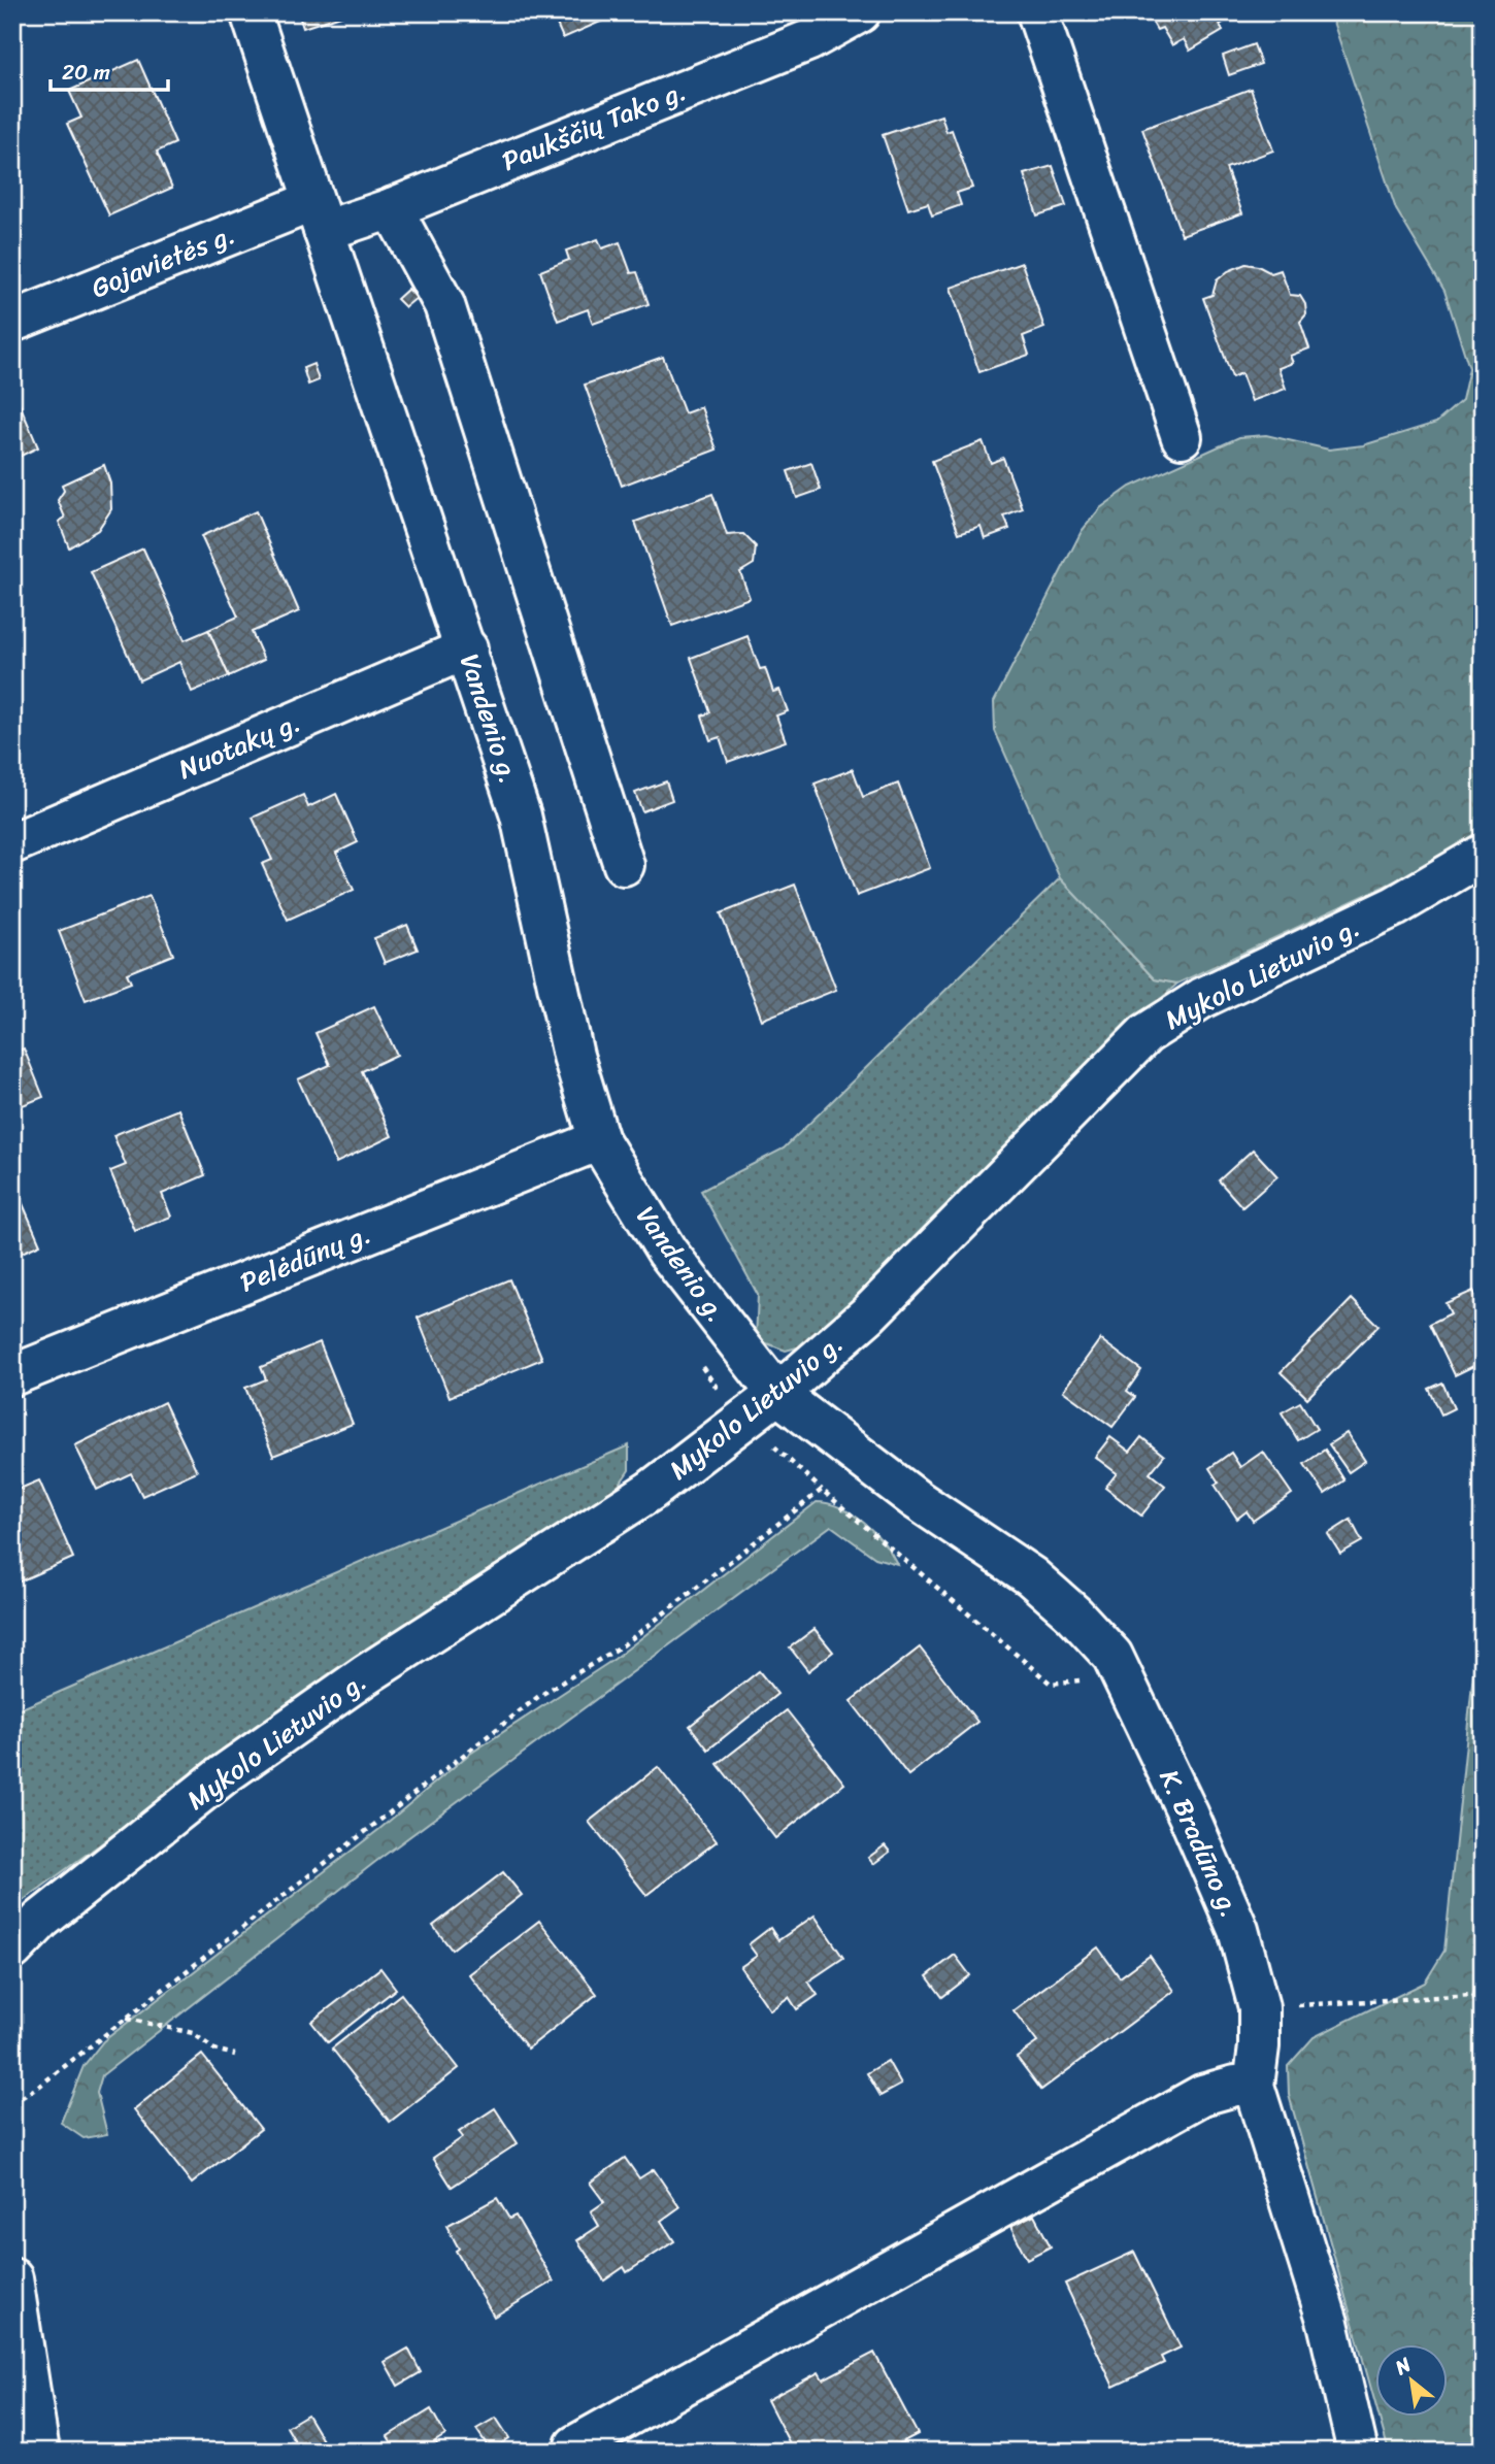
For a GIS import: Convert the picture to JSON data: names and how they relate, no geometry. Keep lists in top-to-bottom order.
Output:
{
  "streets": {
    "street": [
      "Paukščių Tako g.",
      "Gojavietės g.",
      "Vandenio g.",
      "Nuotakų g.",
      "Mykolo Lietuvio g.",
      "Pelėdūnų g.",
      "K. Bradūno g."
    ]
  },
  "crossings": [
    ["Paukščių Tako g.", "Gojavietės g."],
    ["Paukščių Tako g.", "Vandenio g."],
    ["Gojavietės g.", "Vandenio g."],
    ["Vandenio g.", "Nuotakų g."],
    ["Vandenio g.", "Mykolo Lietuvio g."],
    ["Vandenio g.", "Pelėdūnų g."],
    ["Vandenio g.", "K. Bradūno g."],
    ["Mykolo Lietuvio g.", "K. Bradūno g."]
  ],
  "scale_bar": "20 m",
  "north": "top left"
}
